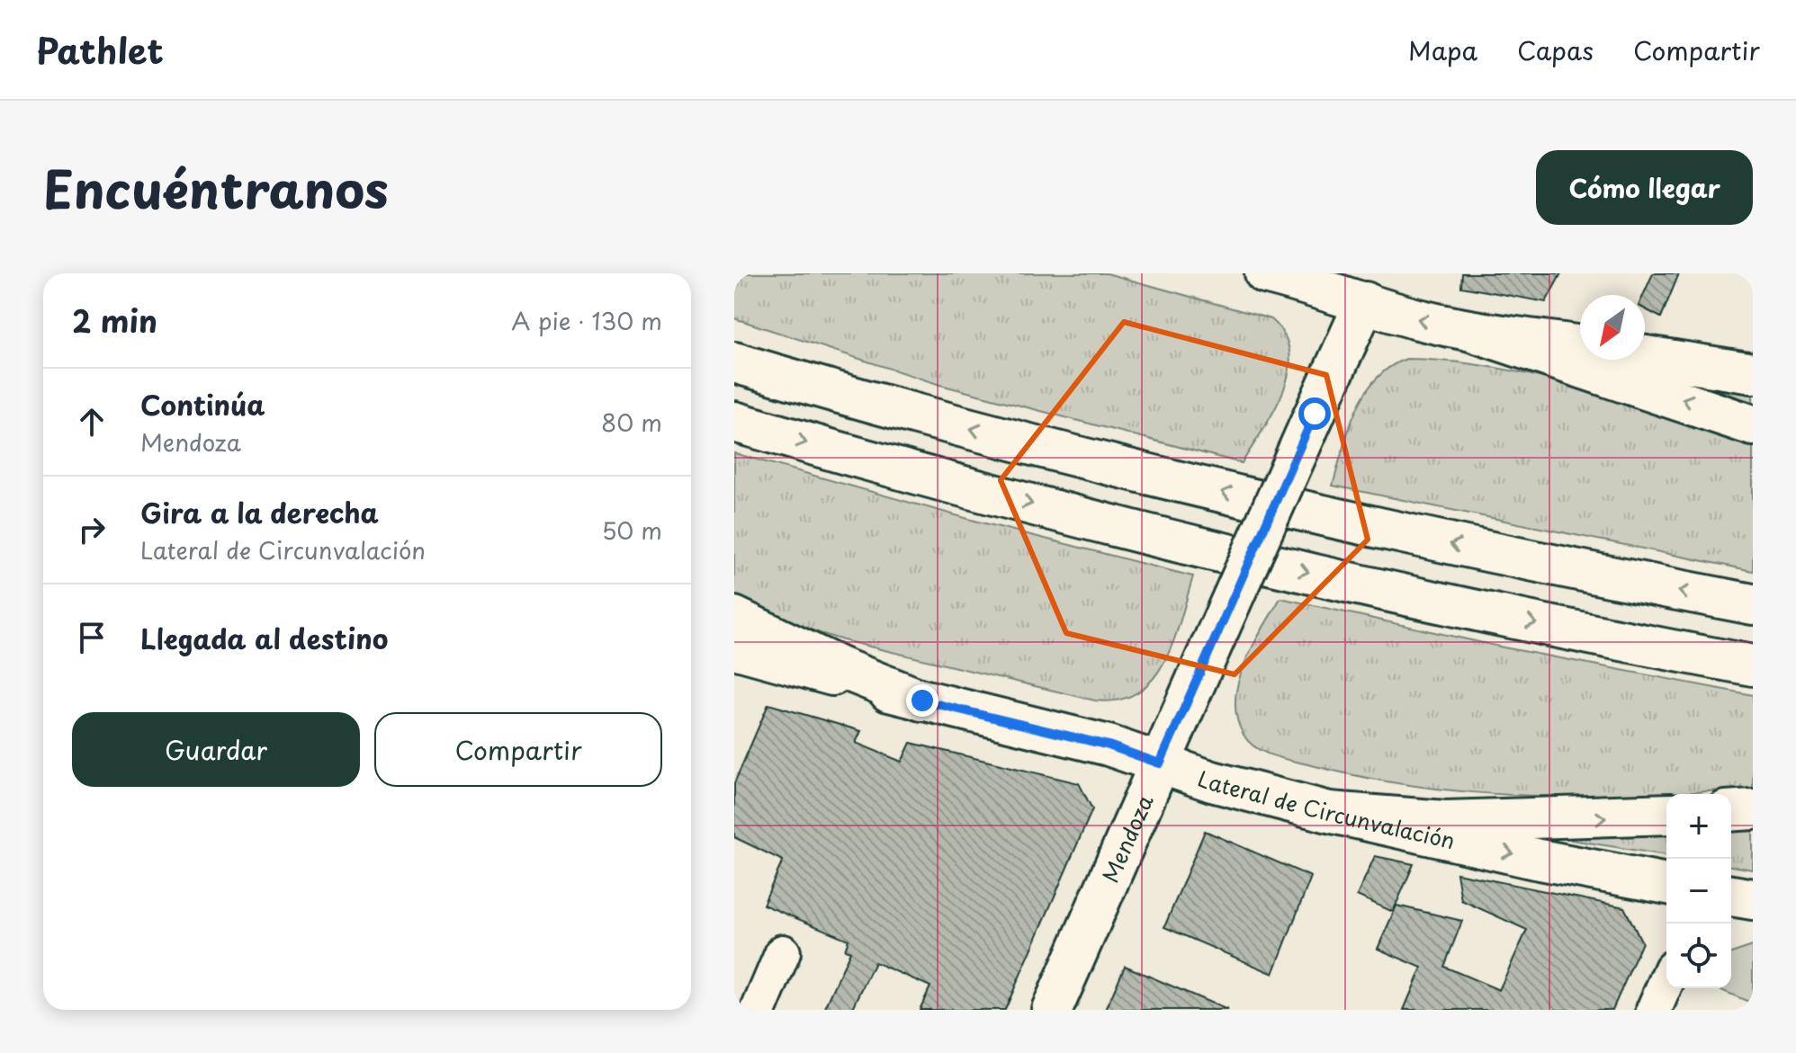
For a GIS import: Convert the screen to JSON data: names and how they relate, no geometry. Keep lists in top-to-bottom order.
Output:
{
  "streets": {
    "main road": ["Lateral de Circunvalación", "Mendoza"]
  },
  "crossings": [
    ["Lateral de Circunvalación", "Mendoza"]
  ],
  "north": "bottom left",
  "page": {
    "header": "Pathlet",
    "nav": ["Mapa", "Capas", "Compartir"],
    "title": "Encuéntranos",
    "buttons": [
      "Cómo llegar",
      ["Guardar", "Compartir"]
    ],
    "heading": ["2 min", "A pie · 130 m"],
    "list": [
      ["Continúa", "Mendoza", "80 m"],
      ["Gira a la derecha", "Lateral de Circunvalación", "50 m"],
      "Llegada al destino"
    ],
    "map_buttons": ["+", "−"]
  }
}
